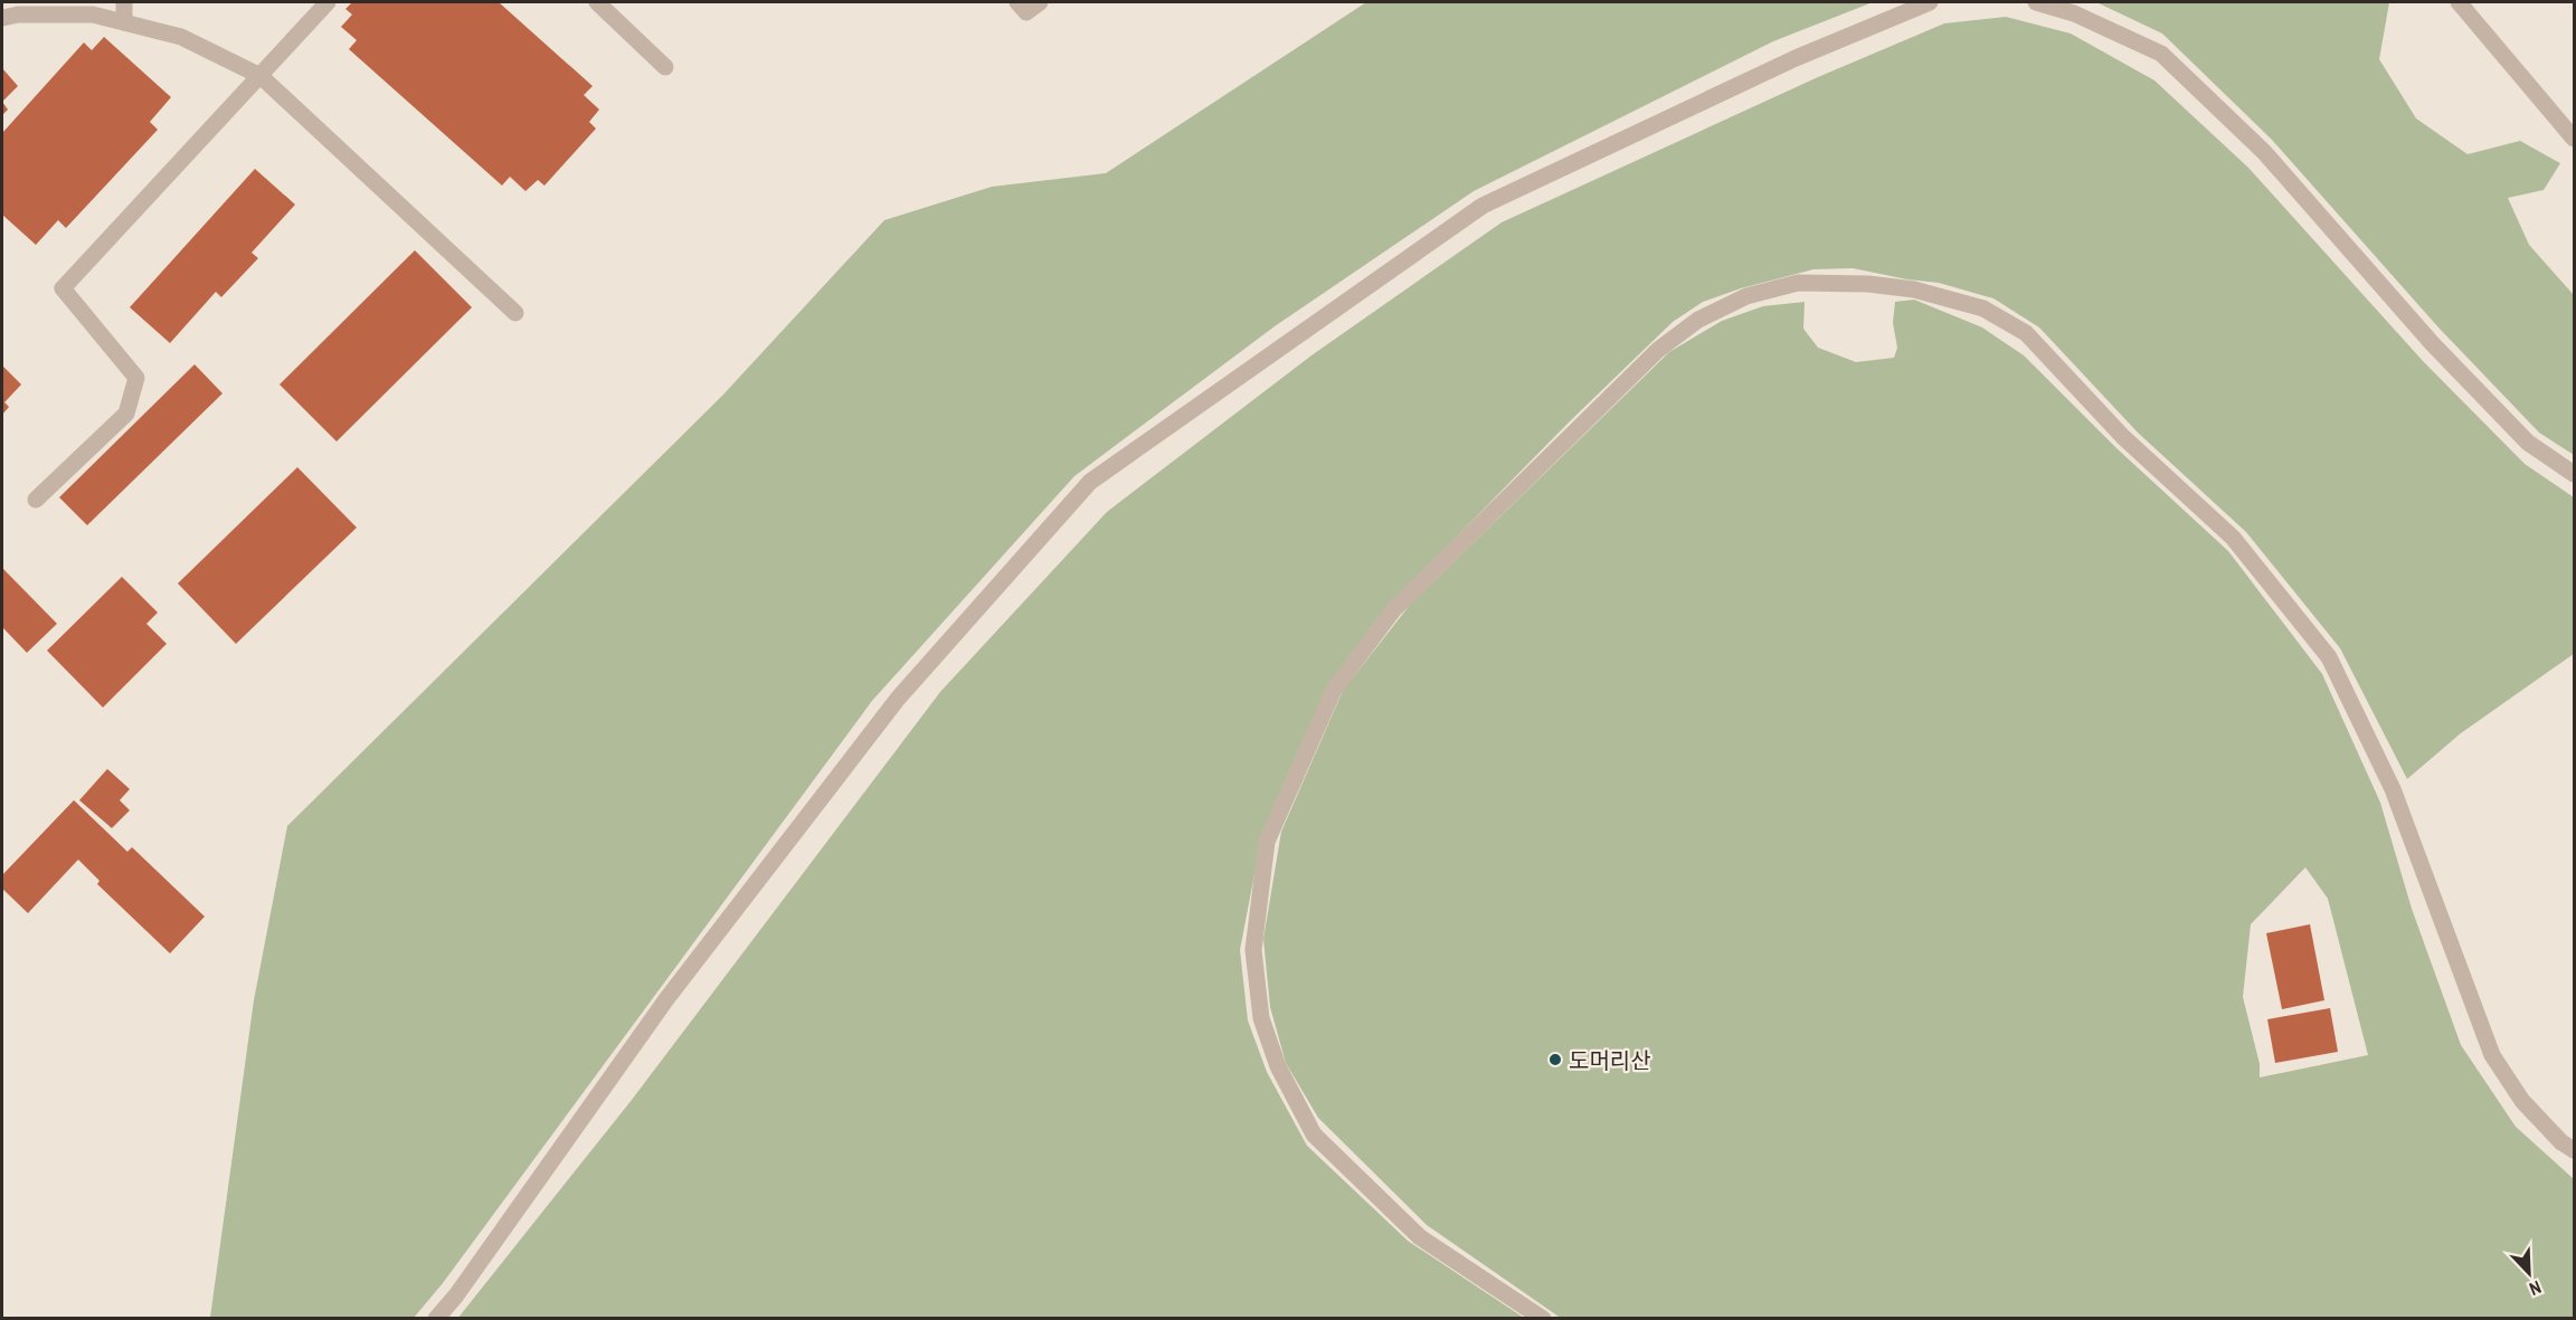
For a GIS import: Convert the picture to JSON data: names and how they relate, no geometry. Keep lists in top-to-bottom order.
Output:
{
  "places": ["도머리산"],
  "north": "bottom right"
}
